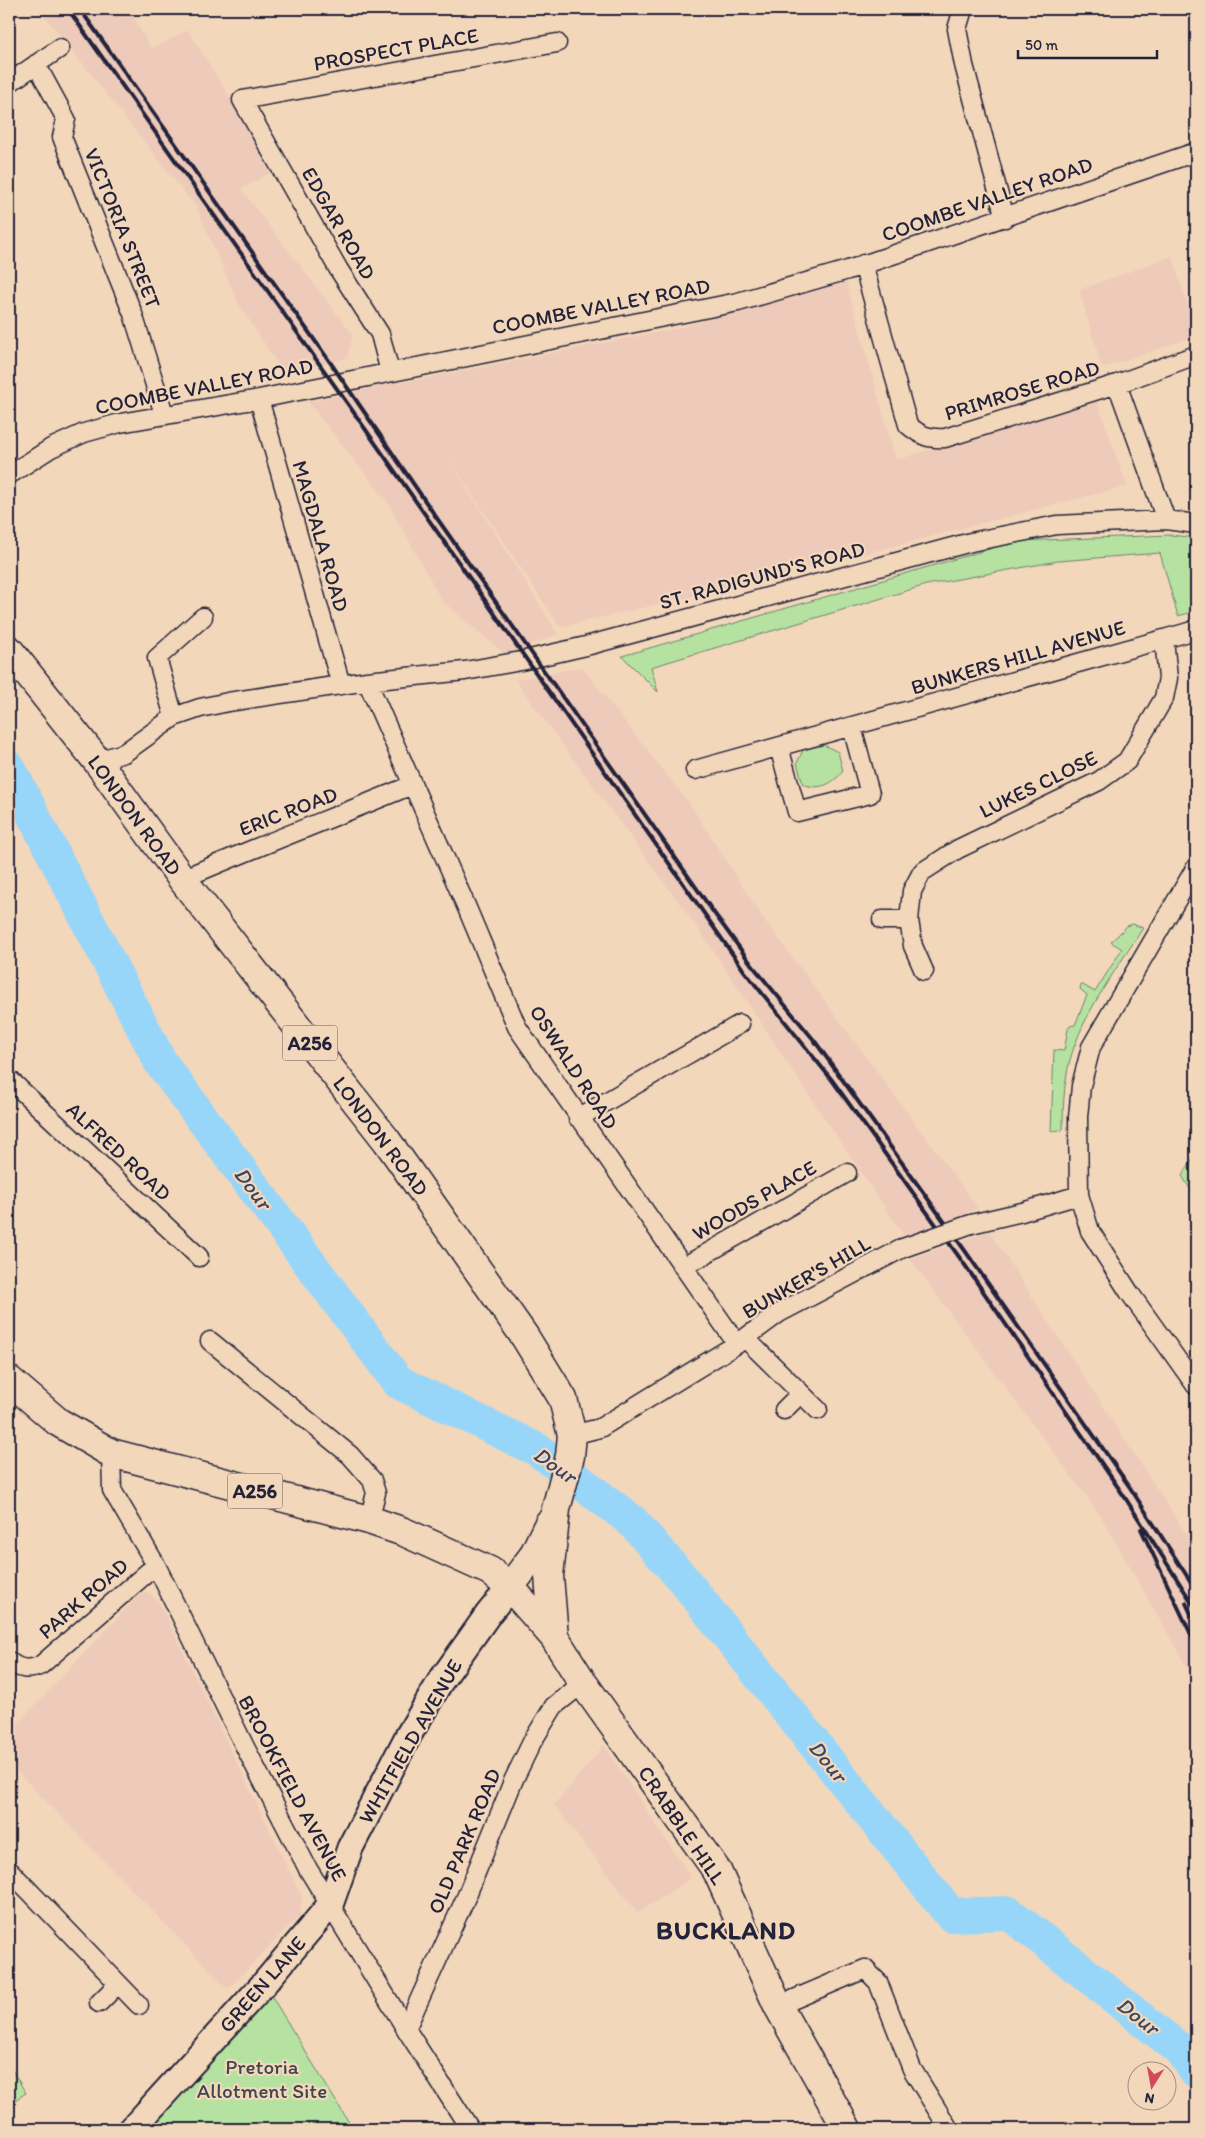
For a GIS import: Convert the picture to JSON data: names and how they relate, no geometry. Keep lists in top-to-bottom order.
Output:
{
  "streets": {
    "main road": ["LONDON ROAD", "A256", "CRABBLE HILL"],
    "street": [
      "PROSPECT PLACE",
      "COOMBE VALLEY ROAD",
      "EDGAR ROAD",
      "VICTORIA STREET",
      "PRIMROSE ROAD",
      "MAGDALA ROAD",
      "ST. RADIGUND'S ROAD",
      "BUNKERS HILL AVENUE",
      "LUKES CLOSE",
      "ERIC ROAD",
      "OSWALD ROAD",
      "ALFRED ROAD",
      "WOODS PLACE",
      "BUNKER'S HILL",
      "PARK ROAD",
      "WHITFIELD AVENUE",
      "BROOKFIELD AVENUE",
      "OLD PARK ROAD",
      "GREEN LANE"
    ]
  },
  "crossings": [
    ["PROSPECT PLACE", "EDGAR ROAD"],
    ["COOMBE VALLEY ROAD", "EDGAR ROAD"],
    ["COOMBE VALLEY ROAD", "VICTORIA STREET"],
    ["COOMBE VALLEY ROAD", "PRIMROSE ROAD"],
    ["COOMBE VALLEY ROAD", "MAGDALA ROAD"],
    ["MAGDALA ROAD", "ST. RADIGUND'S ROAD"],
    ["ST. RADIGUND'S ROAD", "LONDON ROAD"],
    ["ST. RADIGUND'S ROAD", "OSWALD ROAD"],
    ["BUNKERS HILL AVENUE", "LUKES CLOSE"],
    ["ERIC ROAD", "LONDON ROAD"],
    ["ERIC ROAD", "OSWALD ROAD"],
    ["LONDON ROAD", "A256"],
    ["LONDON ROAD", "BUNKER'S HILL"],
    ["LONDON ROAD", "WHITFIELD AVENUE"],
    ["LONDON ROAD", "CRABBLE HILL"],
    ["A256", "WHITFIELD AVENUE"],
    ["A256", "BROOKFIELD AVENUE"],
    ["A256", "CRABBLE HILL"],
    ["OSWALD ROAD", "WOODS PLACE"],
    ["OSWALD ROAD", "BUNKER'S HILL"],
    ["PARK ROAD", "BROOKFIELD AVENUE"],
    ["WHITFIELD AVENUE", "BROOKFIELD AVENUE"],
    ["WHITFIELD AVENUE", "GREEN LANE"],
    ["BROOKFIELD AVENUE", "OLD PARK ROAD"],
    ["BROOKFIELD AVENUE", "GREEN LANE"],
    ["CRABBLE HILL", "OLD PARK ROAD"]
  ],
  "districts": ["BUCKLAND"],
  "water": ["Dour"],
  "parks": ["Pretoria Allotment Site"],
  "scale_bar": "50 m",
  "north": "bottom"
}
